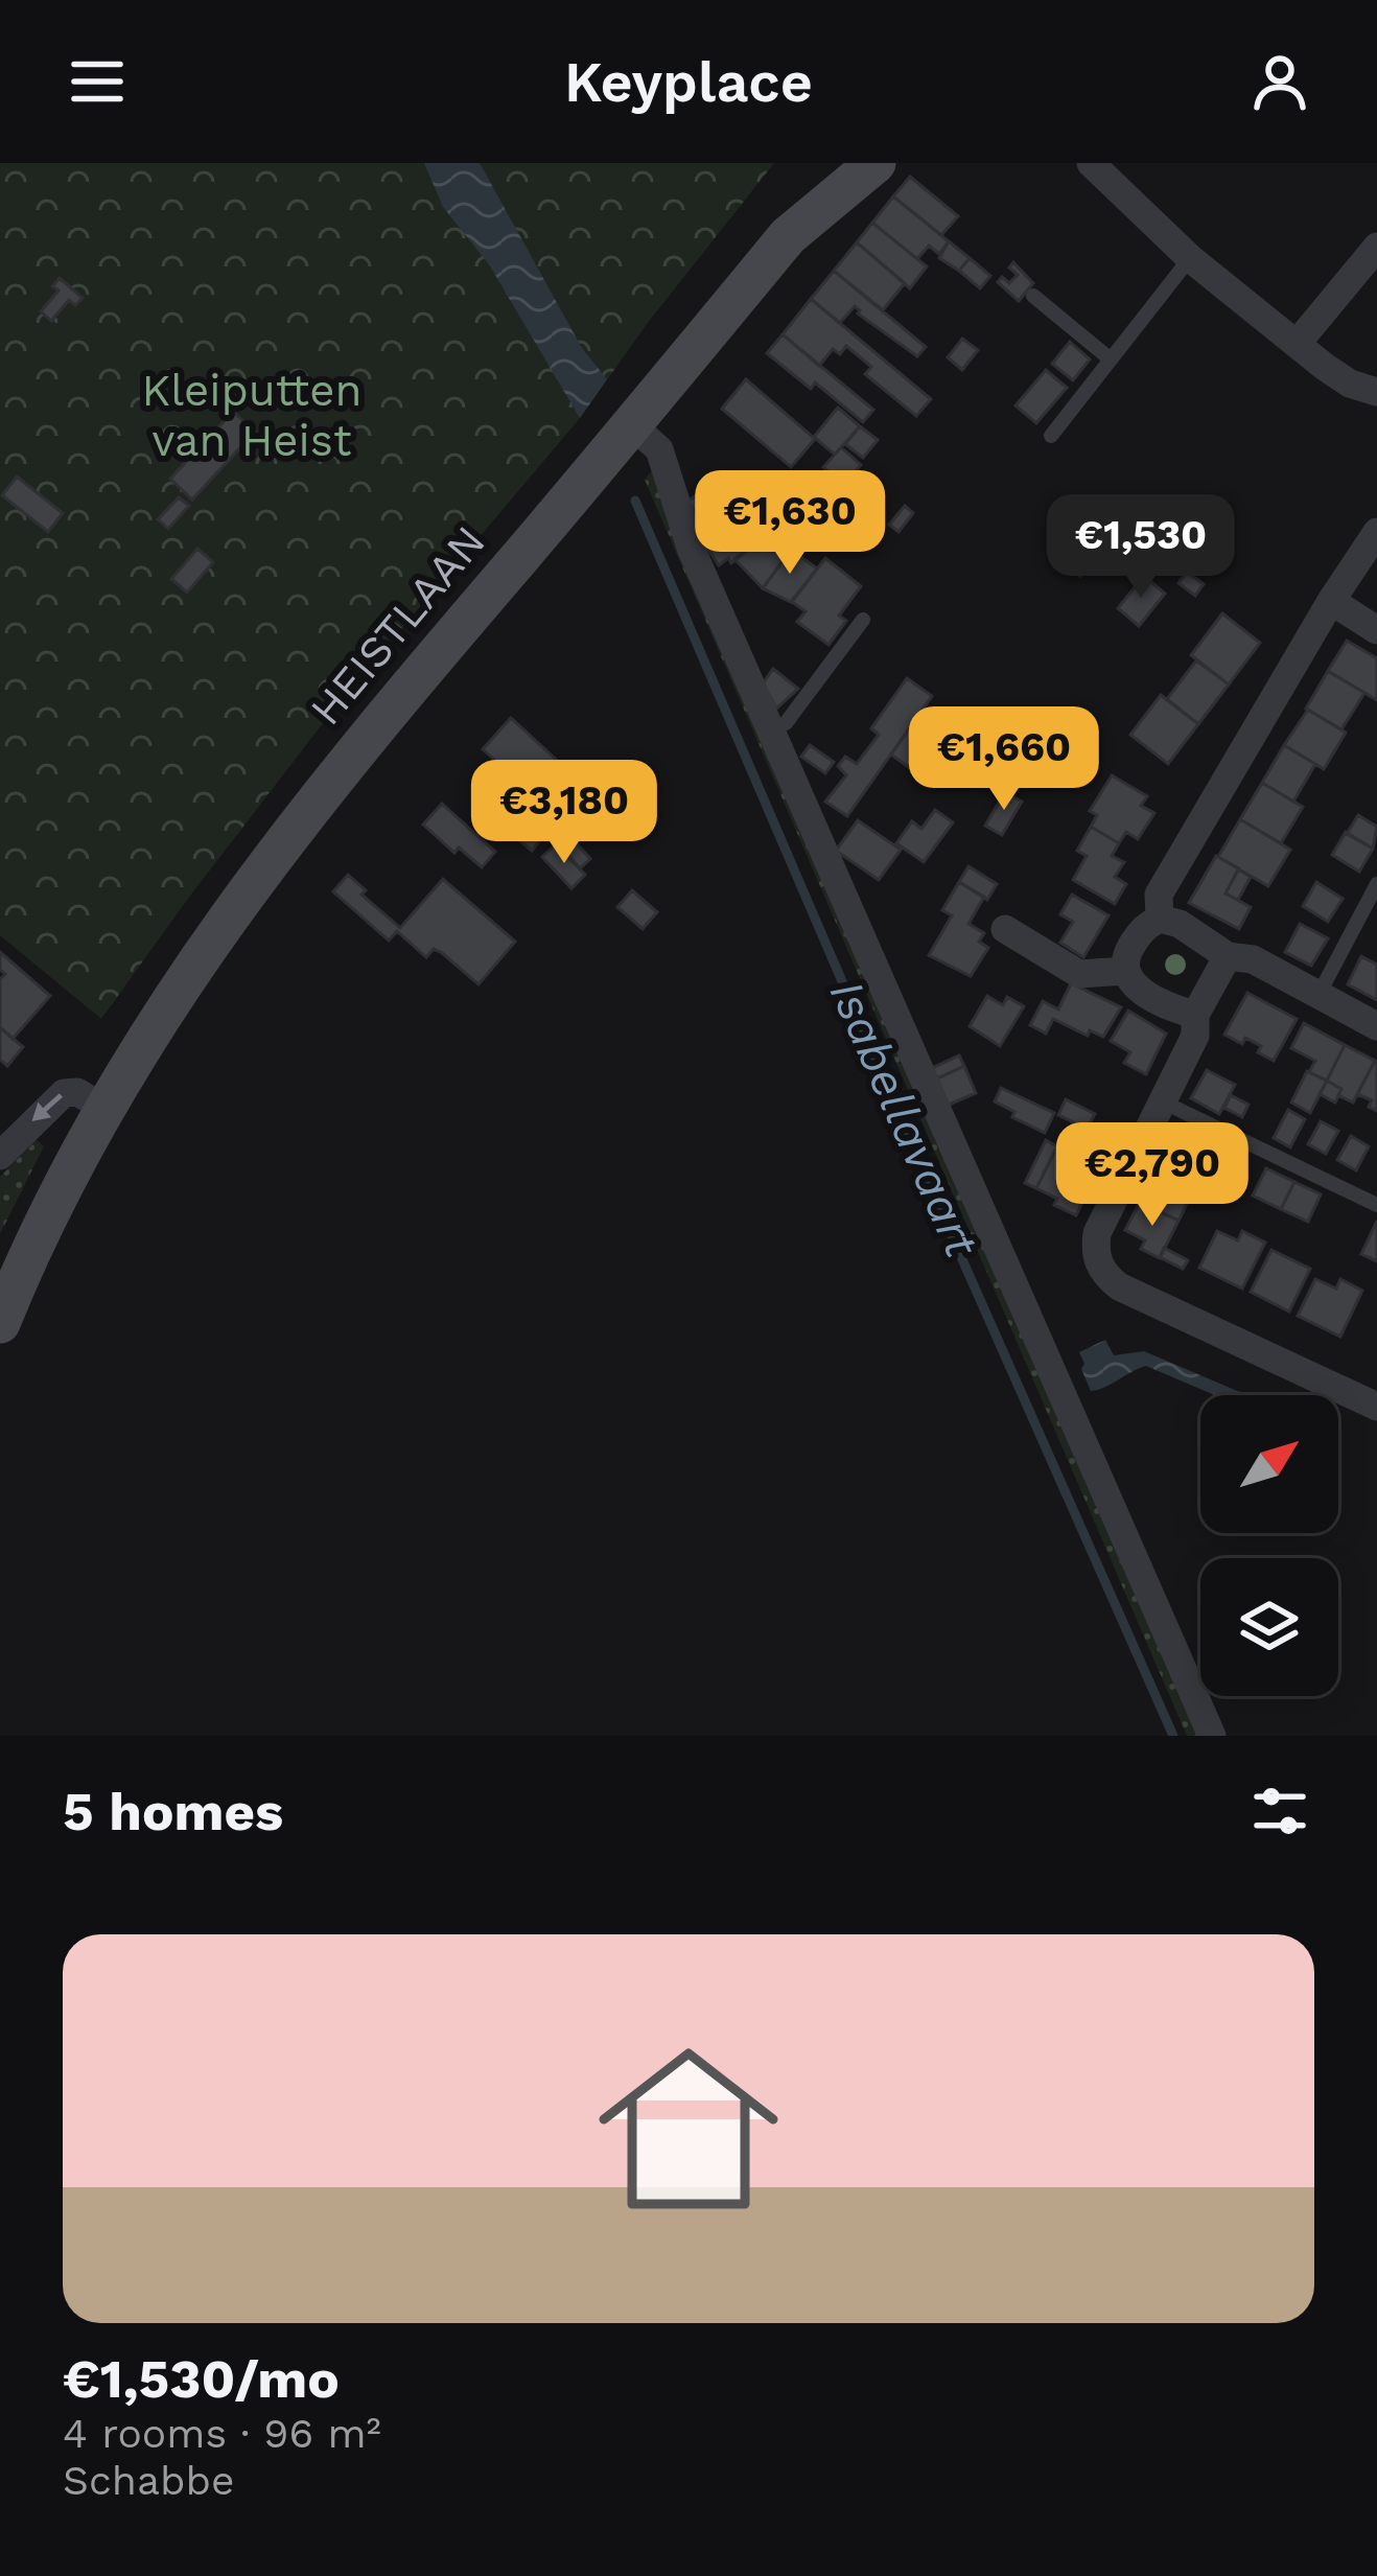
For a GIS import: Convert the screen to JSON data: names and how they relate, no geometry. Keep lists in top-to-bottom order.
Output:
{
  "streets": {
    "main road": ["HEISTLAAN"]
  },
  "water": ["Isabellavaart"],
  "parks": ["Kleiputten van Heist"],
  "north": "top right",
  "page": {
    "header": "Keyplace",
    "price": [
      "€1,630",
      "€1,530",
      "€1,660",
      "€3,180",
      "€2,790"
    ],
    "heading": "5 homes",
    "list": [
      {
        "name": "€1,530/mo",
        "note": "4 rooms · 96 m² · Schabbe"
      }
    ]
  }
}
